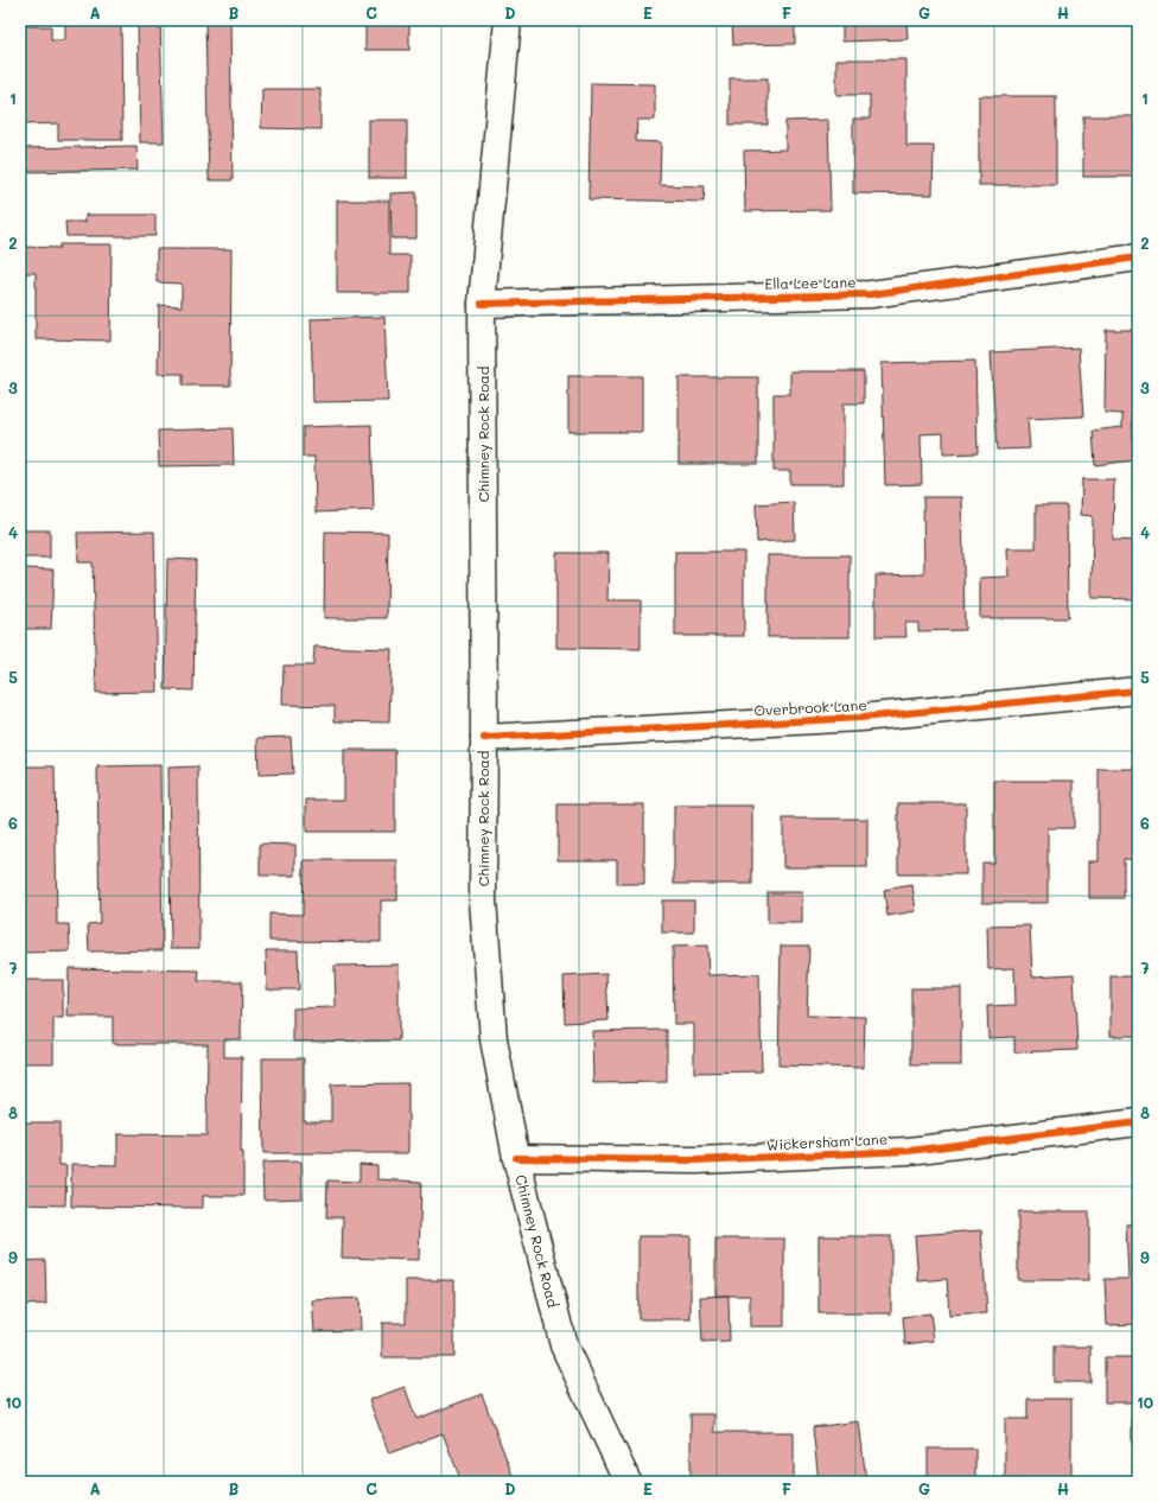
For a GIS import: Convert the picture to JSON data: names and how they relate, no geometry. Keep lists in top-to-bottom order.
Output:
{
  "streets": {
    "street": [
      "Ella Lee Lane",
      "Chimney Rock Road",
      "Overbrook Lane",
      "Wickersham Lane"
    ]
  },
  "crossings": [
    ["Ella Lee Lane", "Chimney Rock Road"],
    ["Chimney Rock Road", "Overbrook Lane"],
    ["Chimney Rock Road", "Wickersham Lane"]
  ],
  "grid": {
    "columns": [
      "A",
      "B",
      "C",
      "D",
      "E",
      "F",
      "G",
      "H"
    ],
    "rows": [
      "1",
      "2",
      "3",
      "4",
      "5",
      "6",
      "7",
      "8",
      "9",
      "10"
    ]
  }
}
